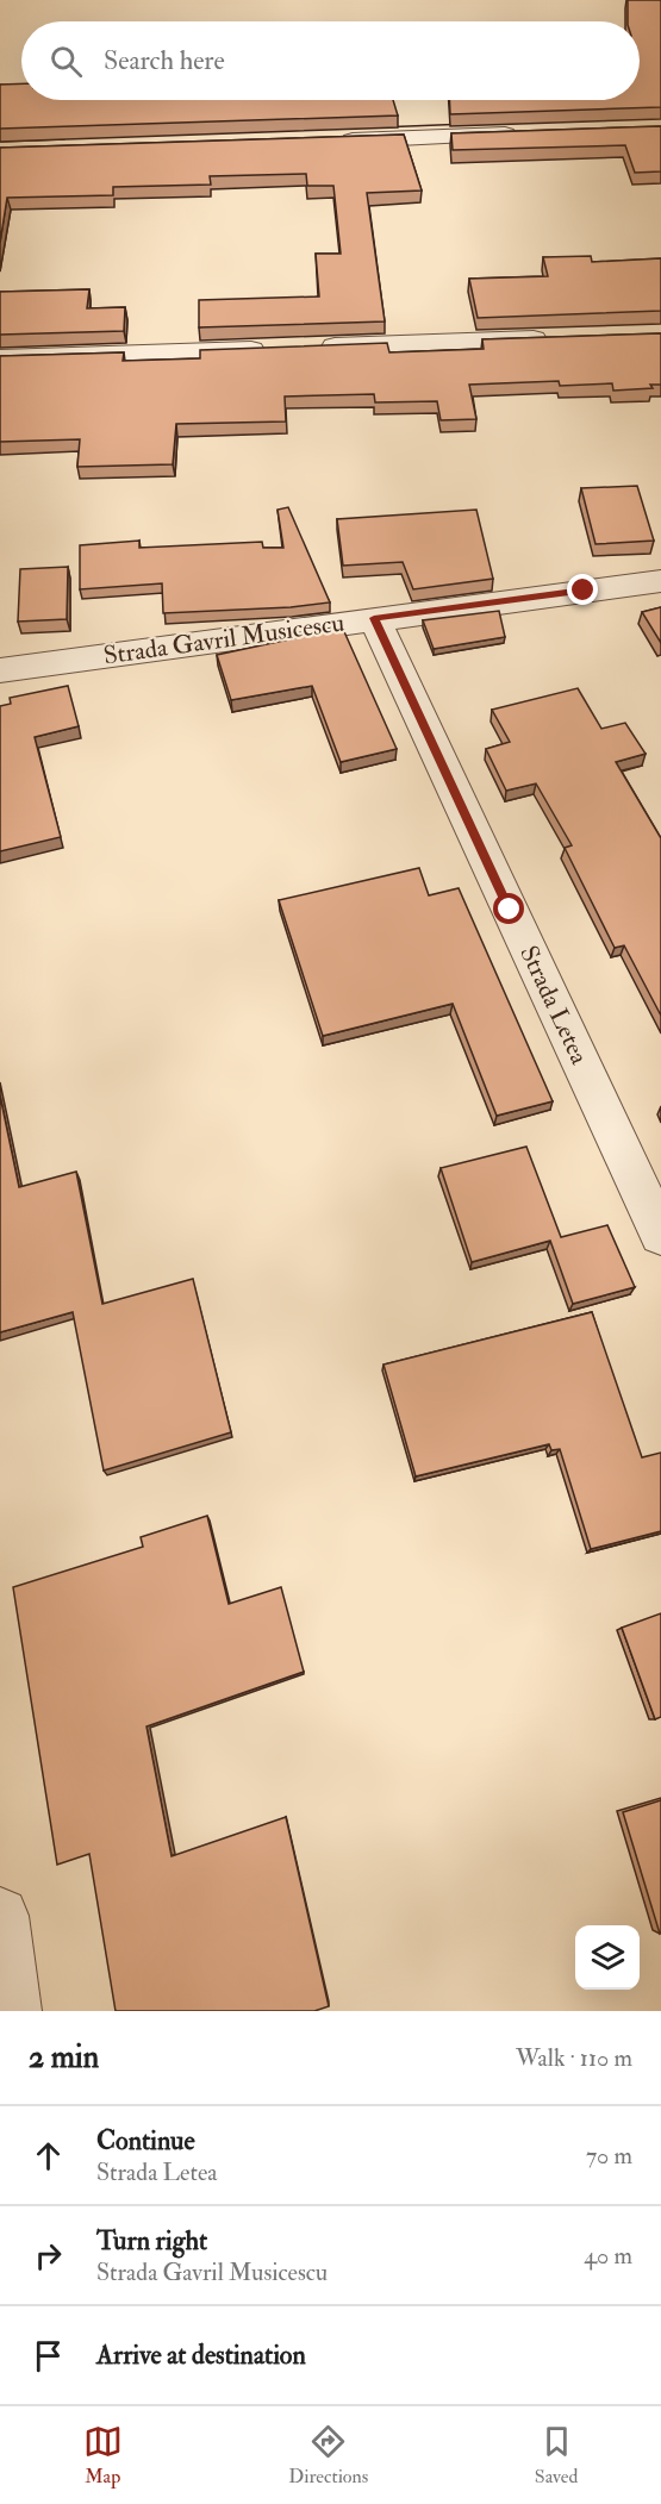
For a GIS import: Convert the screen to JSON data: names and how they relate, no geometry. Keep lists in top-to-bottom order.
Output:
{
  "streets": {
    "street": ["Strada Gavril Musicescu", "Strada Letea"]
  },
  "crossings": [
    ["Strada Gavril Musicescu", "Strada Letea"]
  ],
  "page": {
    "search": "Search here",
    "heading": ["2 min", "Walk · 110 m"],
    "list": [
      ["Continue", "Strada Letea", "70 m"],
      ["Turn right", "Strada Gavril Musicescu", "40 m"],
      "Arrive at destination"
    ],
    "nav": ["Map", "Directions", "Saved"]
  }
}
